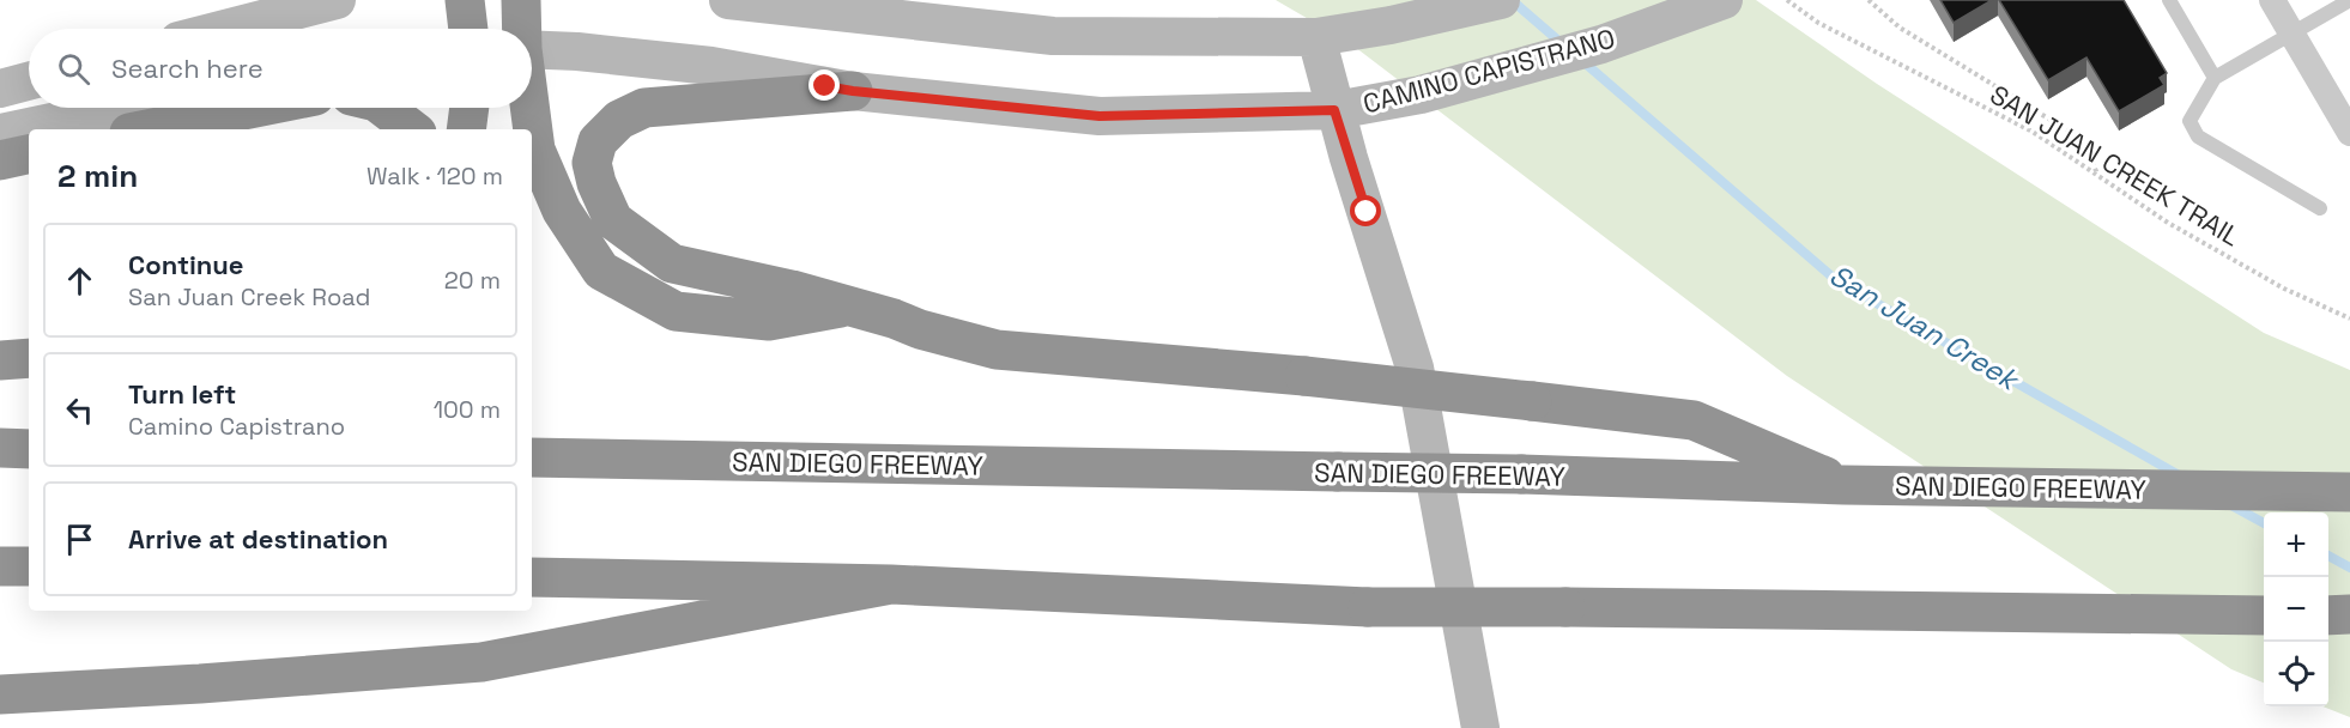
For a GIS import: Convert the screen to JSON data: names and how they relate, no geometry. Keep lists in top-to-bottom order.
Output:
{
  "streets": {
    "highway": ["SAN DIEGO FREEWAY"],
    "main road": ["CAMINO CAPISTRANO"],
    "path": ["SAN JUAN CREEK TRAIL"]
  },
  "water": ["San Juan Creek"],
  "page": {
    "search": "Search here",
    "heading": ["2 min", "Walk · 120 m"],
    "list": [
      ["Continue", "San Juan Creek Road", "20 m"],
      ["Turn left", "Camino Capistrano", "100 m"],
      "Arrive at destination"
    ],
    "map_buttons": ["+", "−"]
  }
}
